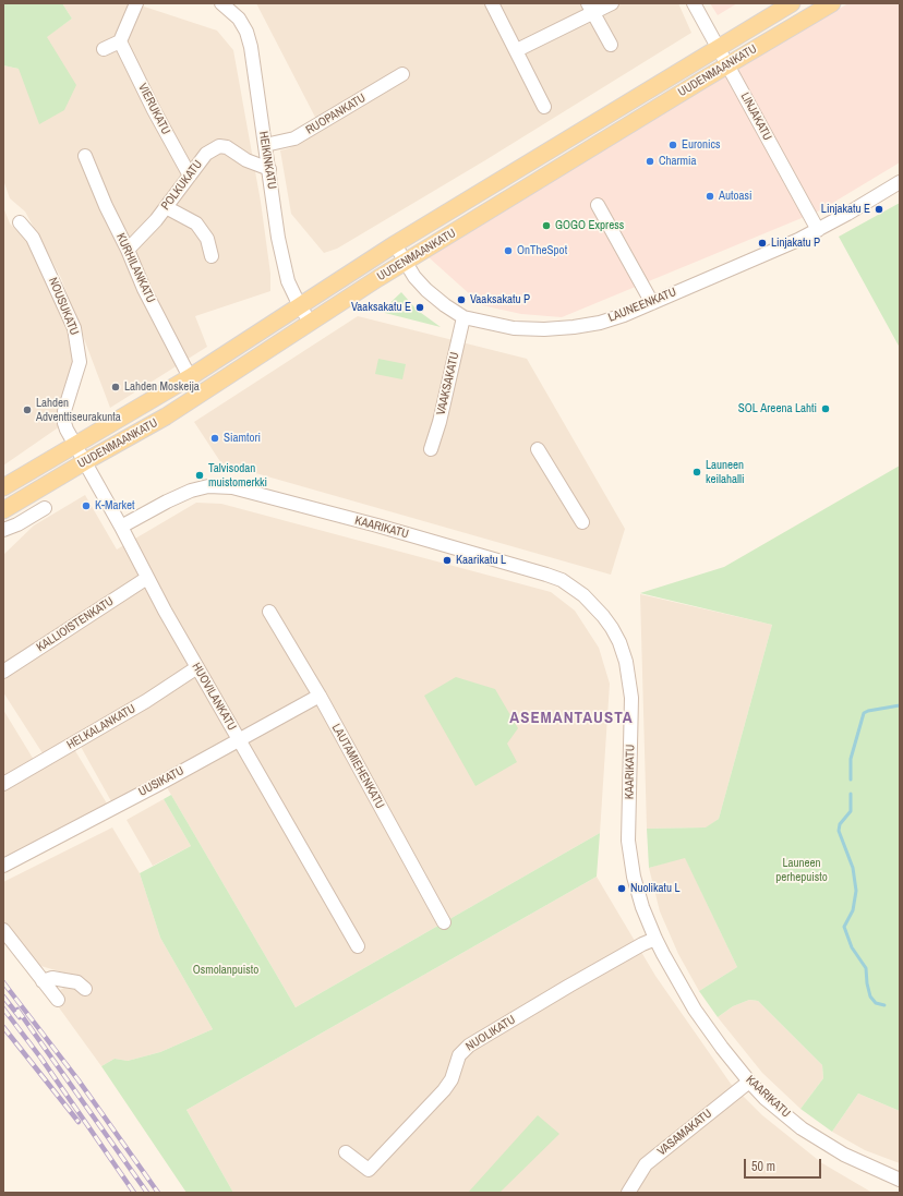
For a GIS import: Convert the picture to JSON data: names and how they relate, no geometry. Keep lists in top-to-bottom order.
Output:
{
  "streets": {
    "main road": ["UUDENMAANKATU"],
    "street": [
      "VIERUKATU",
      "RUOPANKATU",
      "LINJAKATU",
      "HEIKINKATU",
      "POLKUKATU",
      "KURHILANKATU",
      "LAUNEENKATU",
      "NOUSUKATU",
      "VAAKSAKATU",
      "KAARIKATU",
      "KALLIOISTENKATU",
      "HUOVILANKATU",
      "HELKALANKATU",
      "LAUTAMIEHENKATU",
      "UUSIKATU",
      "NUOLIKATU",
      "VASAMAKATU"
    ]
  },
  "crossings": [
    ["UUDENMAANKATU", "LINJAKATU"],
    ["UUDENMAANKATU", "HEIKINKATU"],
    ["UUDENMAANKATU", "KURHILANKATU"],
    ["UUDENMAANKATU", "LAUNEENKATU"],
    ["UUDENMAANKATU", "NOUSUKATU"],
    ["UUDENMAANKATU", "HUOVILANKATU"],
    ["VIERUKATU", "POLKUKATU"],
    ["RUOPANKATU", "HEIKINKATU"],
    ["LINJAKATU", "LAUNEENKATU"],
    ["HEIKINKATU", "POLKUKATU"],
    ["POLKUKATU", "KURHILANKATU"],
    ["LAUNEENKATU", "VAAKSAKATU"],
    ["NOUSUKATU", "HUOVILANKATU"],
    ["KAARIKATU", "HUOVILANKATU"],
    ["KAARIKATU", "NUOLIKATU"],
    ["KAARIKATU", "VASAMAKATU"],
    ["KALLIOISTENKATU", "HUOVILANKATU"],
    ["HUOVILANKATU", "HELKALANKATU"],
    ["HUOVILANKATU", "UUSIKATU"],
    ["LAUTAMIEHENKATU", "UUSIKATU"]
  ],
  "districts": ["ASEMANTAUSTA"],
  "parks": ["Launeen perhepuisto", "Osmolanpuisto"],
  "places": [
    "Euronics",
    "Charmia",
    "Autoasi",
    "Linjakatu E",
    "GOGO Express",
    "Linjakatu P",
    "OnTheSpot",
    "Vaaksakatu P",
    "Vaaksakatu E",
    "Lahden Moskeija",
    "SOL Areena Lahti",
    "Lahden Adventtiseurakunta",
    "Siamtori",
    "Launeen keilahalli",
    "Talvisodan muistomerkki",
    "K-Market",
    "Kaarikatu L",
    "Nuolikatu L"
  ],
  "scale_bar": "50 m"
}
